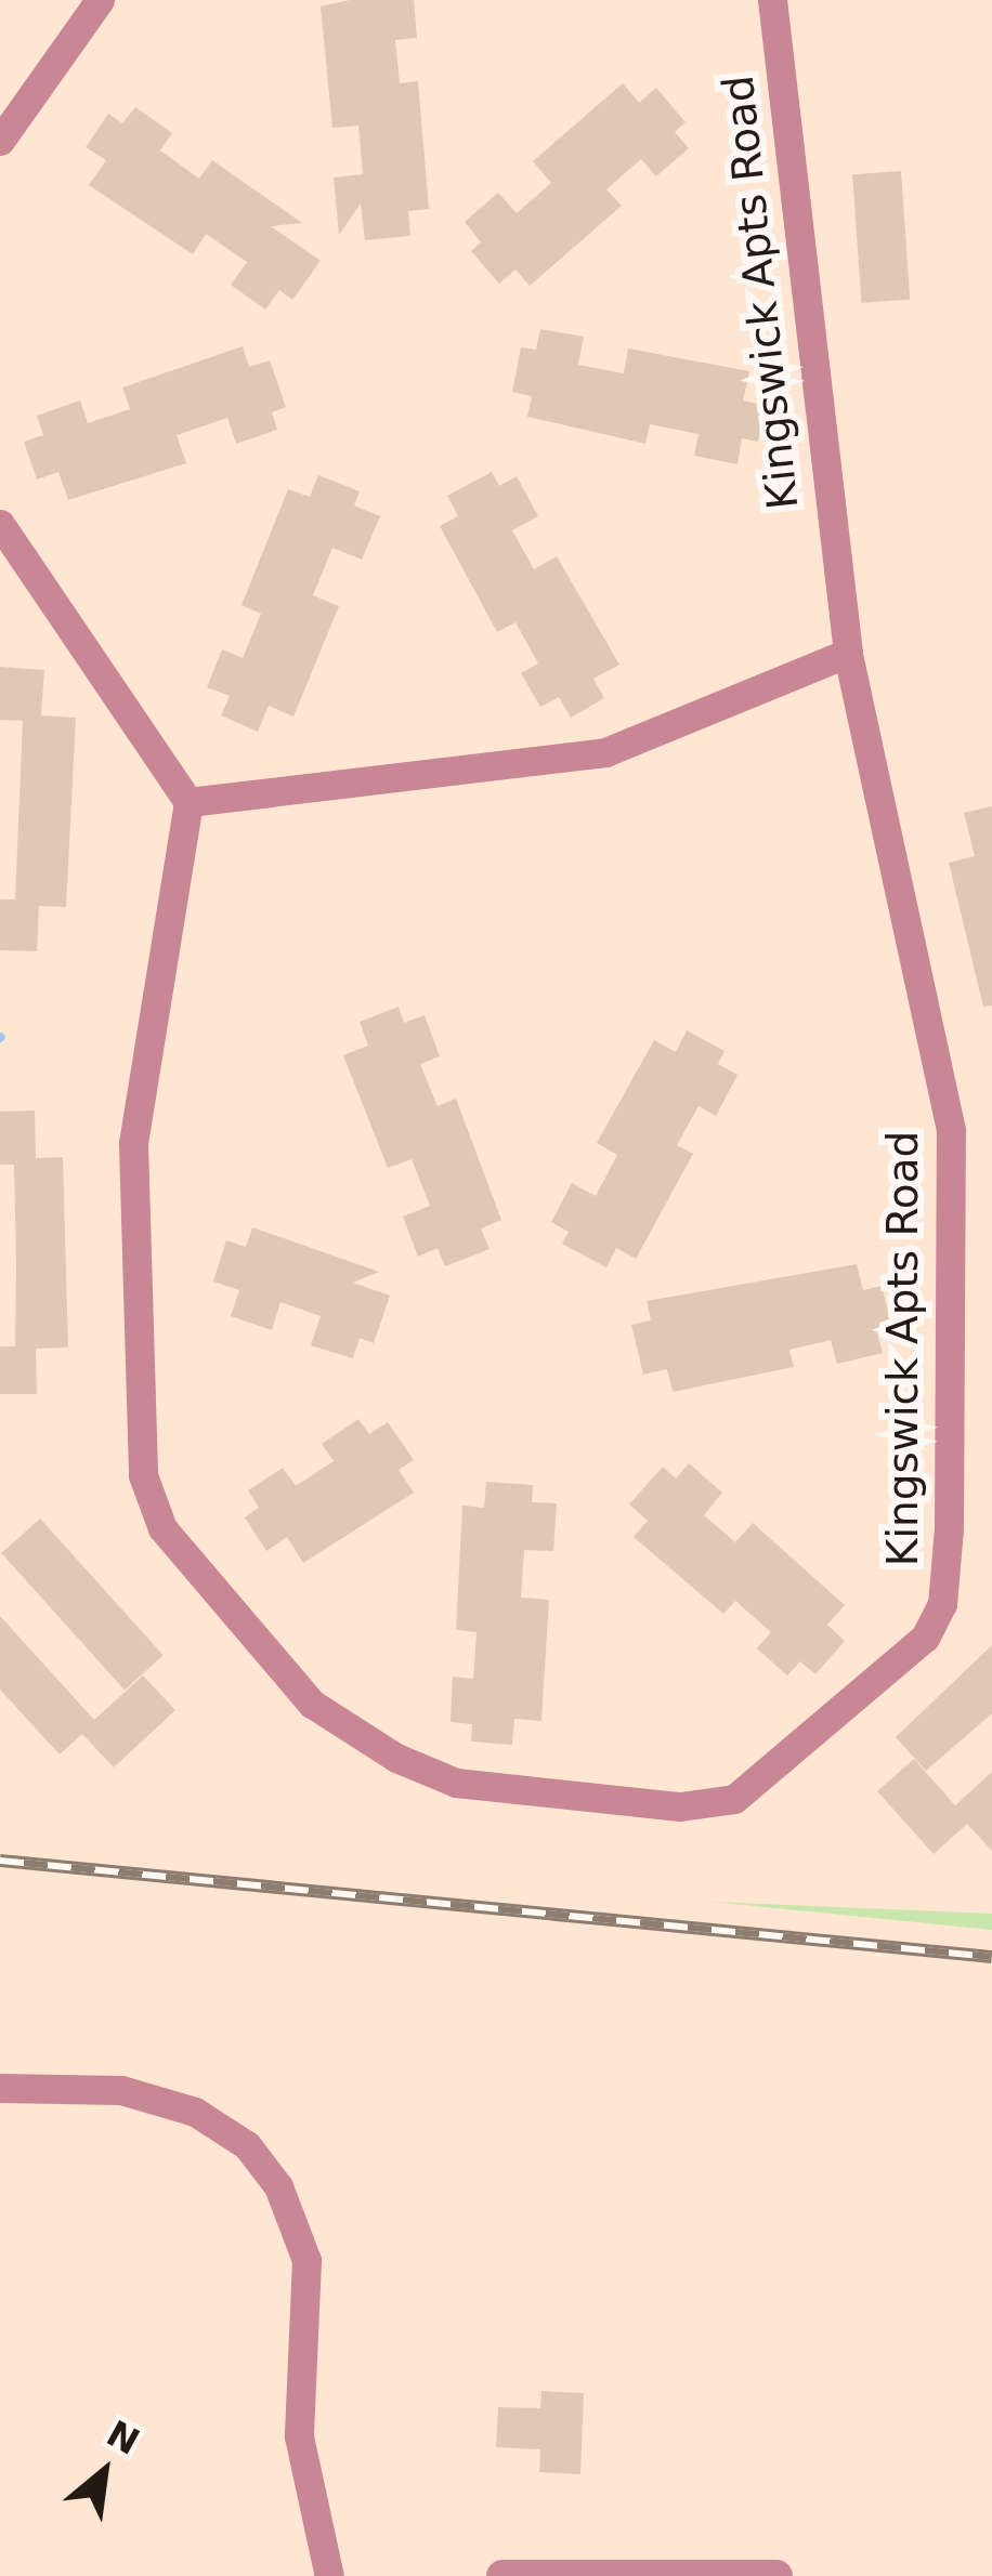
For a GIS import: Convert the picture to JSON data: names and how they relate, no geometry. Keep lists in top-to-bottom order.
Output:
{
  "streets": {
    "street": ["Kingswick Apts Road"]
  },
  "north": "top right"
}
